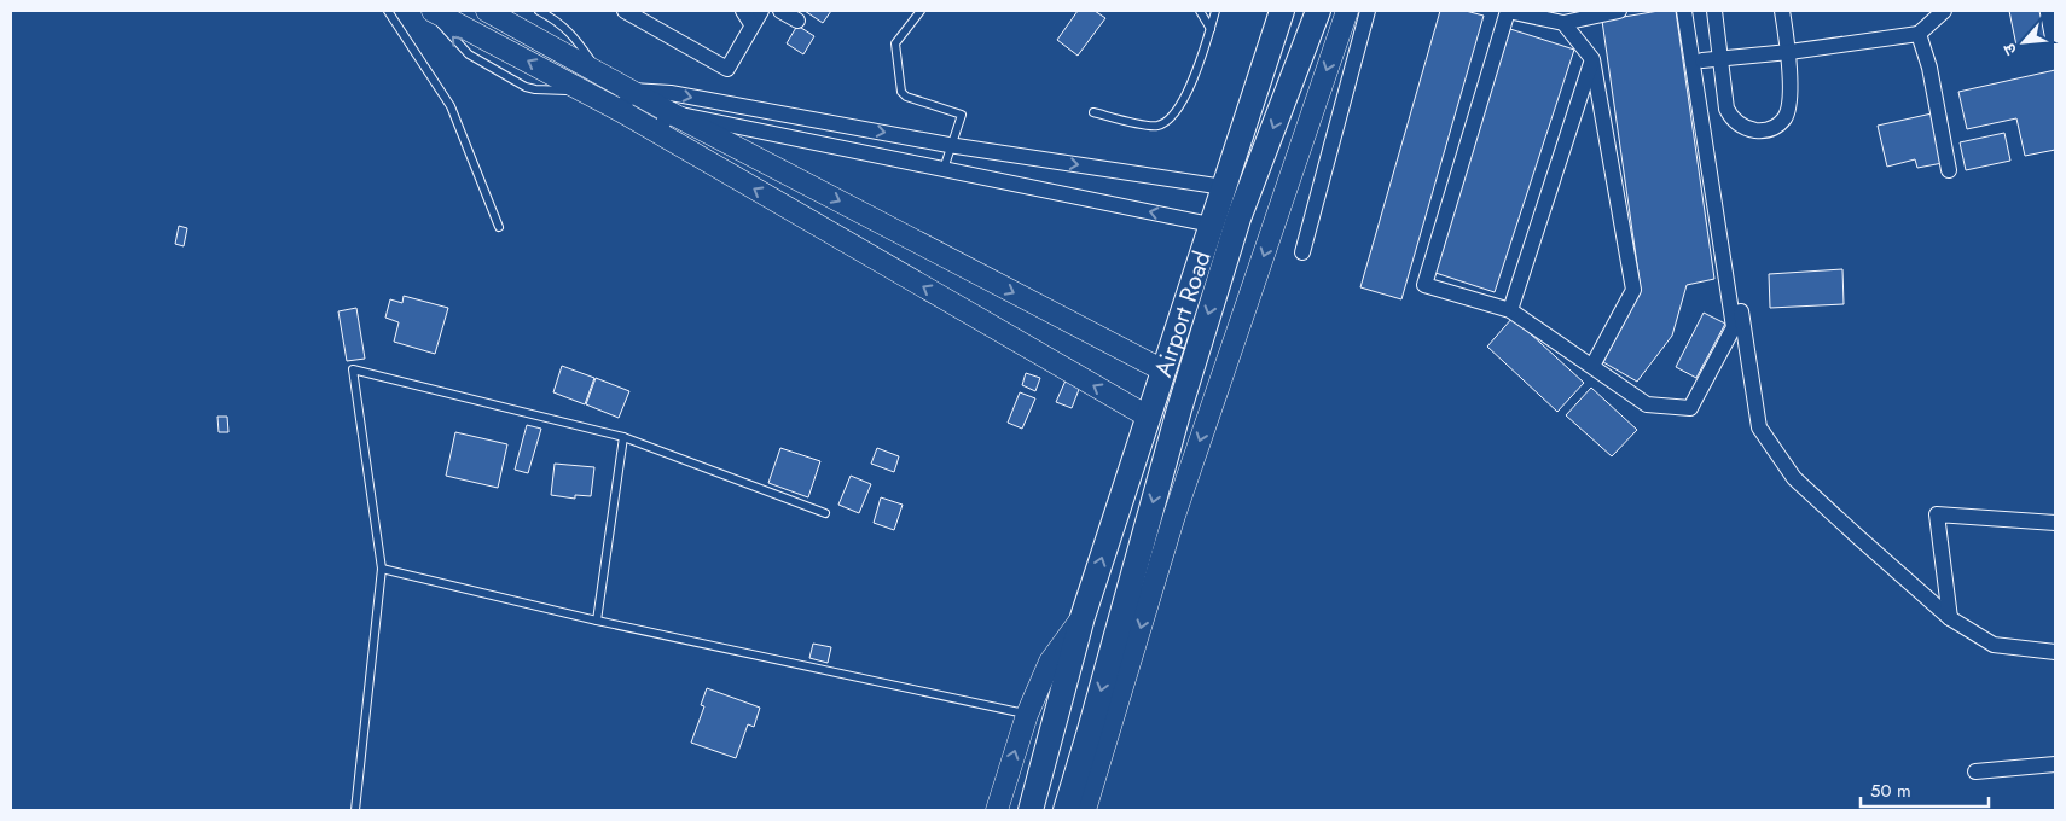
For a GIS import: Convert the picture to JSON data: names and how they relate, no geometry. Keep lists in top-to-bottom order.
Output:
{
  "streets": {
    "main road": ["Airport Road"]
  },
  "scale_bar": "50 m",
  "north": "bottom left"
}
